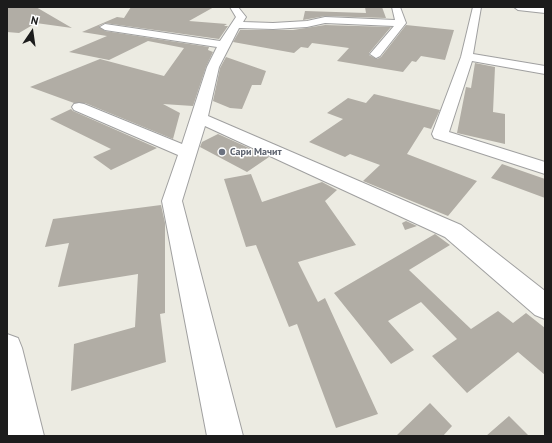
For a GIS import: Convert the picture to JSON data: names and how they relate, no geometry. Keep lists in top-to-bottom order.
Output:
{
  "places": ["Сари Мачит"],
  "north": "top"
}
